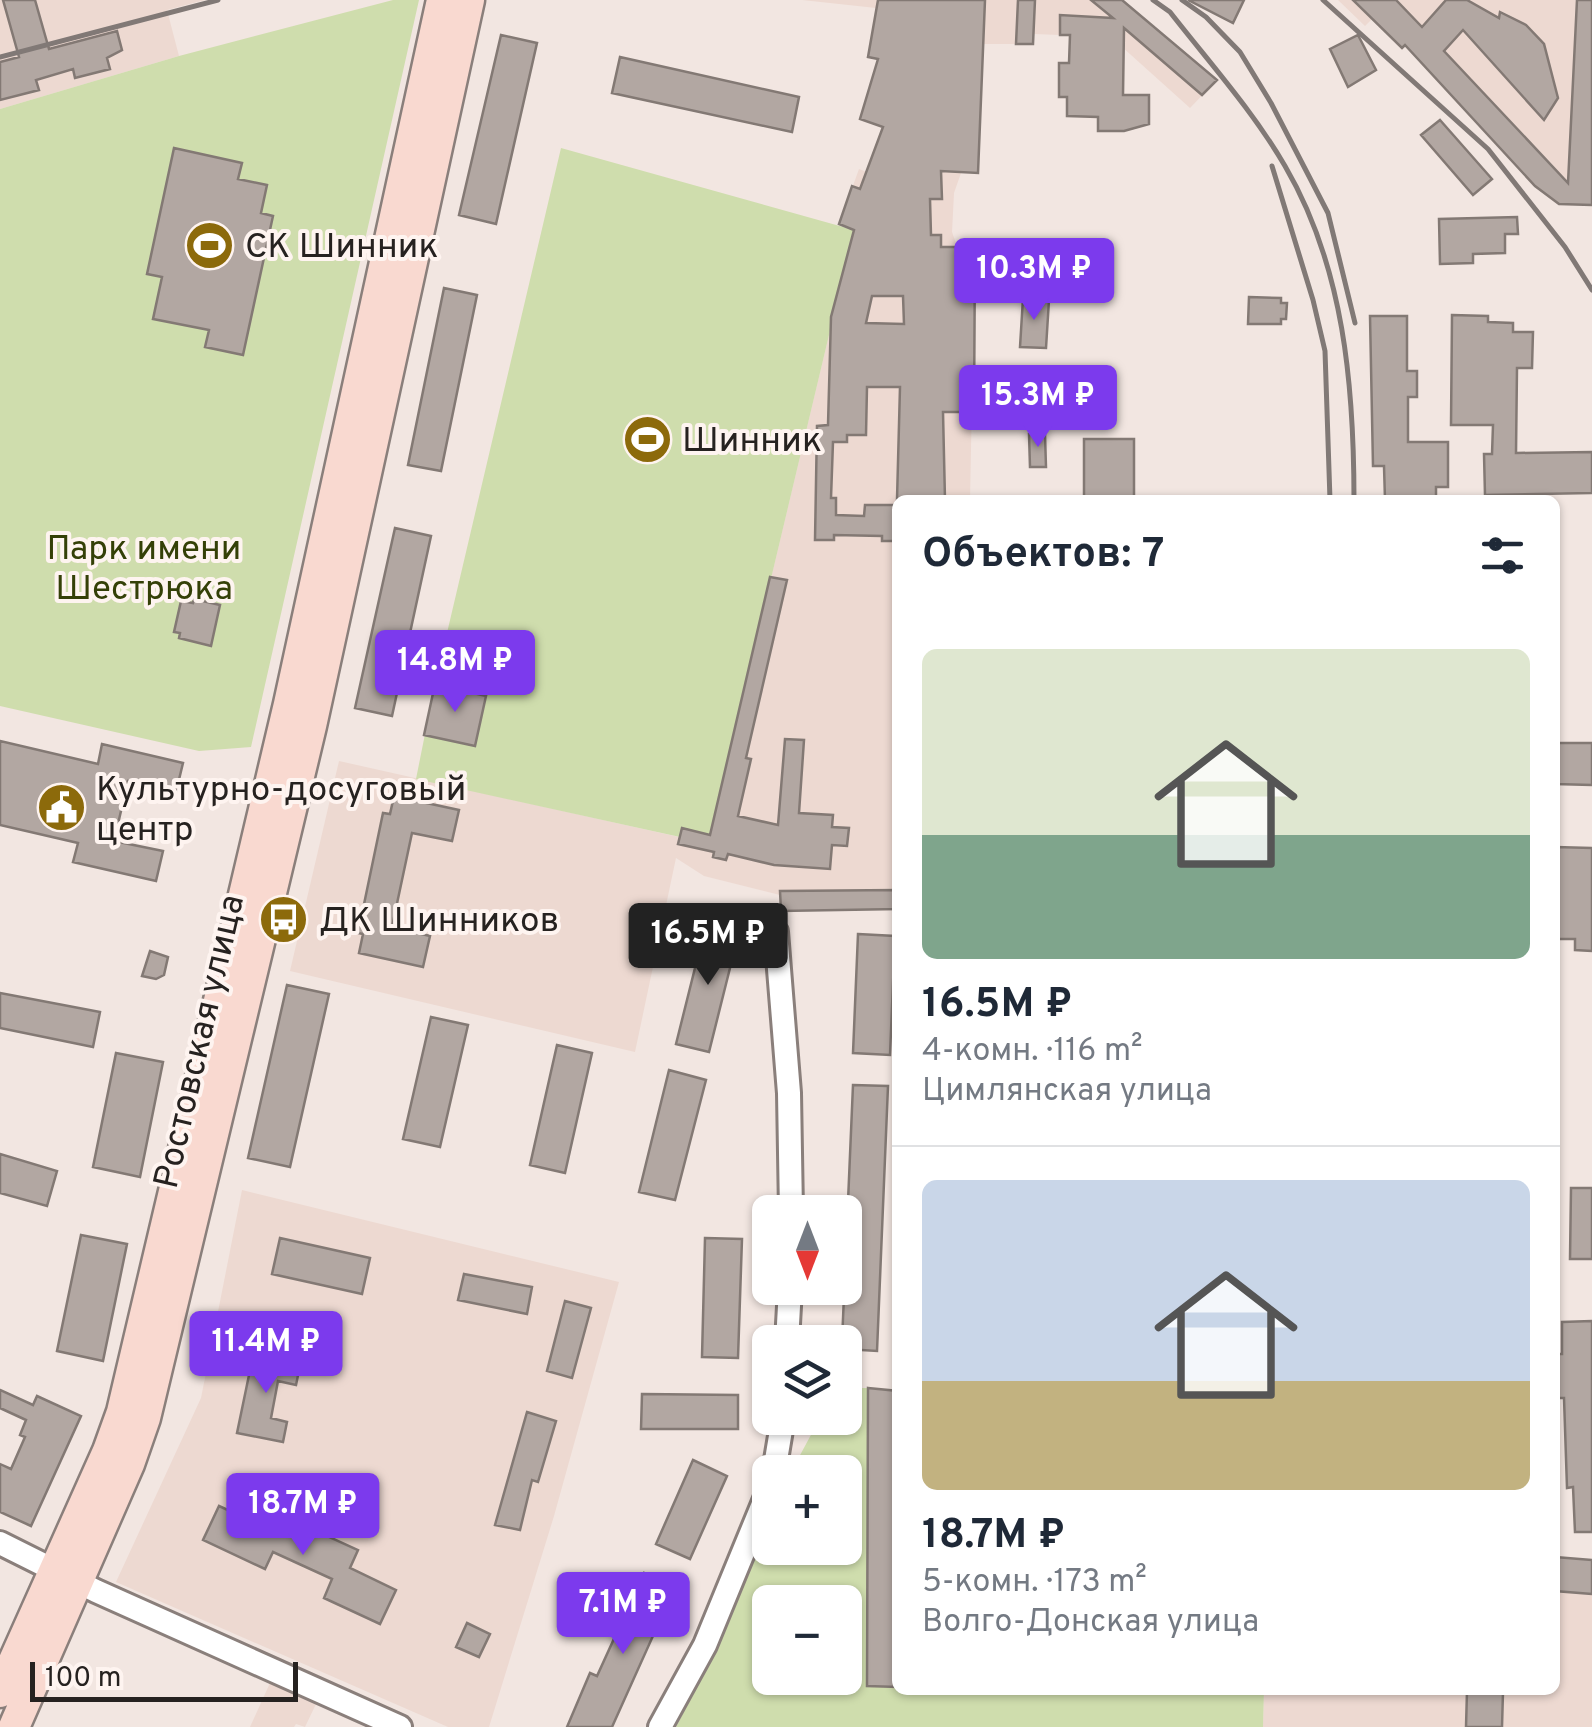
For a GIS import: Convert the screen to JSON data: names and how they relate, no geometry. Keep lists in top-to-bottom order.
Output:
{
  "streets": {
    "street": ["Ростовская улица"]
  },
  "parks": ["Парк имени Шестрюка"],
  "places": {
    "sports": ["СК Шинник", "Шинник"],
    "public building": ["Культурно-досуговый центр"],
    "bus stop": ["ДК Шинников"]
  },
  "scale_bar": "100 m",
  "north": "bottom",
  "page": {
    "price": [
      "10.3M ₽",
      "15.3M ₽",
      "14.8M ₽",
      "16.5M ₽",
      "11.4M ₽",
      "18.7M ₽",
      "7.1M ₽"
    ],
    "heading": "Объектов: 7",
    "list": [
      {
        "name": "16.5M ₽",
        "note": "4-комн. · 116 m² · Цимлянская улица"
      },
      {
        "name": "18.7M ₽",
        "note": "5-комн. · 173 m² · Волго-Донская улица"
      }
    ],
    "map_buttons": ["+", "−"],
    "scale": "100 m"
  }
}
